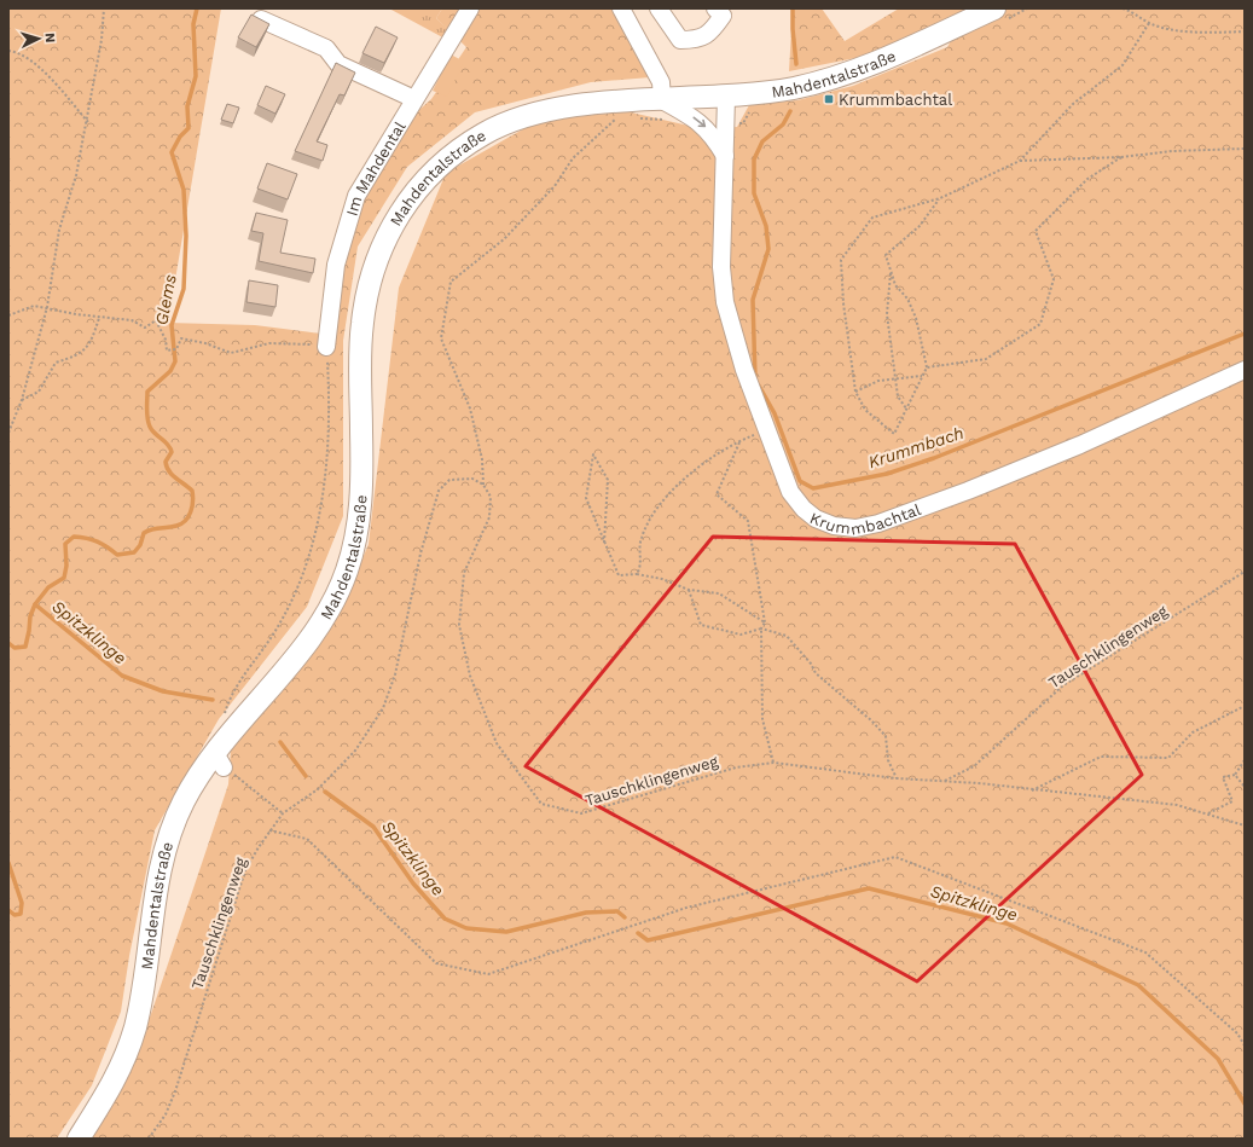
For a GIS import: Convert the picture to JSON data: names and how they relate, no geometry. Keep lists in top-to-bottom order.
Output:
{
  "streets": {
    "main road": ["Mahdentalstraße"],
    "street": ["Im Mahdental", "Krummbachtal"],
    "path": ["Tauschklingenweg"]
  },
  "crossings": [
    ["Mahdentalstraße", "Krummbachtal"]
  ],
  "water": ["Glems", "Krummbach", "Spitzklinge"],
  "places": {
    "transit": ["Krummbachtal"]
  },
  "north": "right"
}
